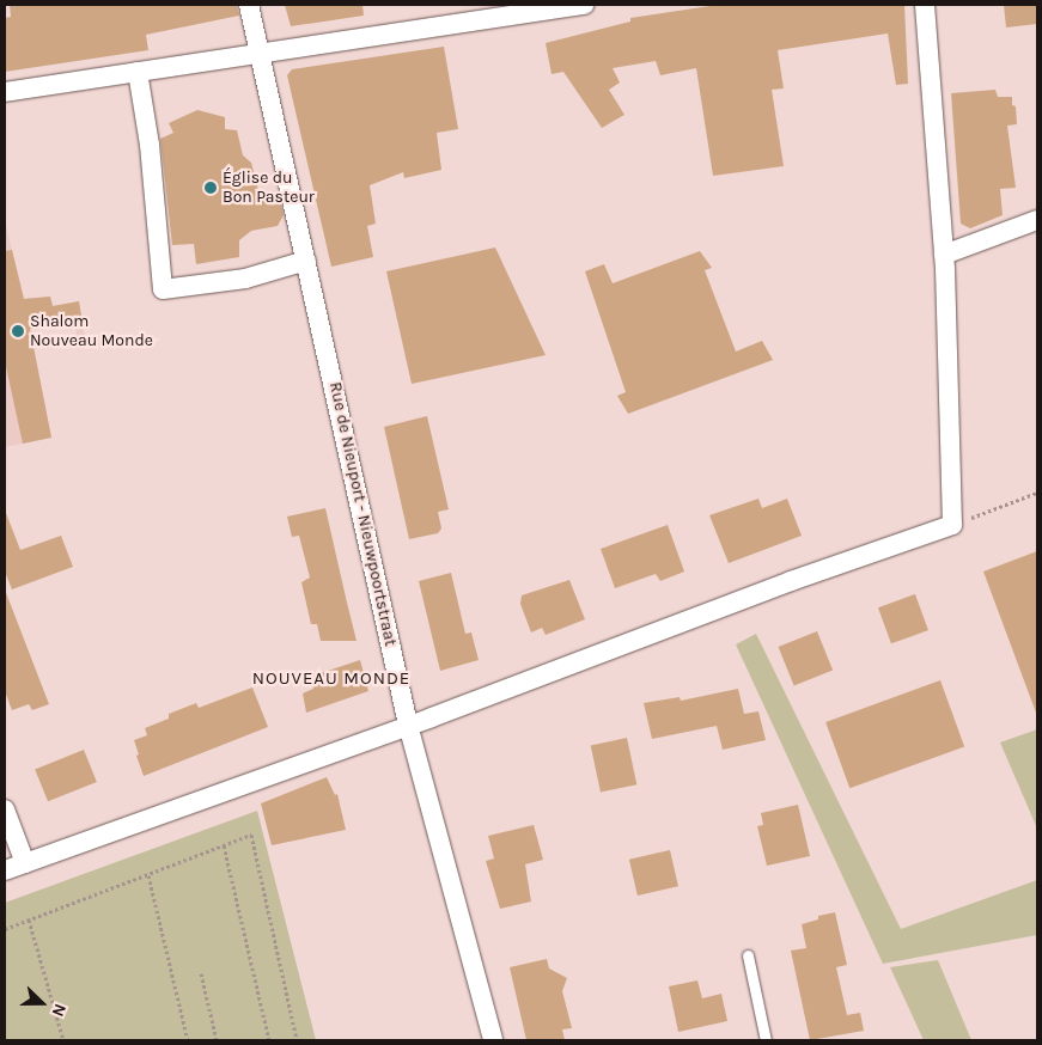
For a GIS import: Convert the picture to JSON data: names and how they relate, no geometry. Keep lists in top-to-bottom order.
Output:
{
  "streets": {
    "street": ["Rue de Nieuport - Nieuwpoortstraat"]
  },
  "districts": ["NOUVEAU MONDE"],
  "places": ["Église du Bon Pasteur", "Shalom Nouveau Monde"],
  "north": "right"
}
